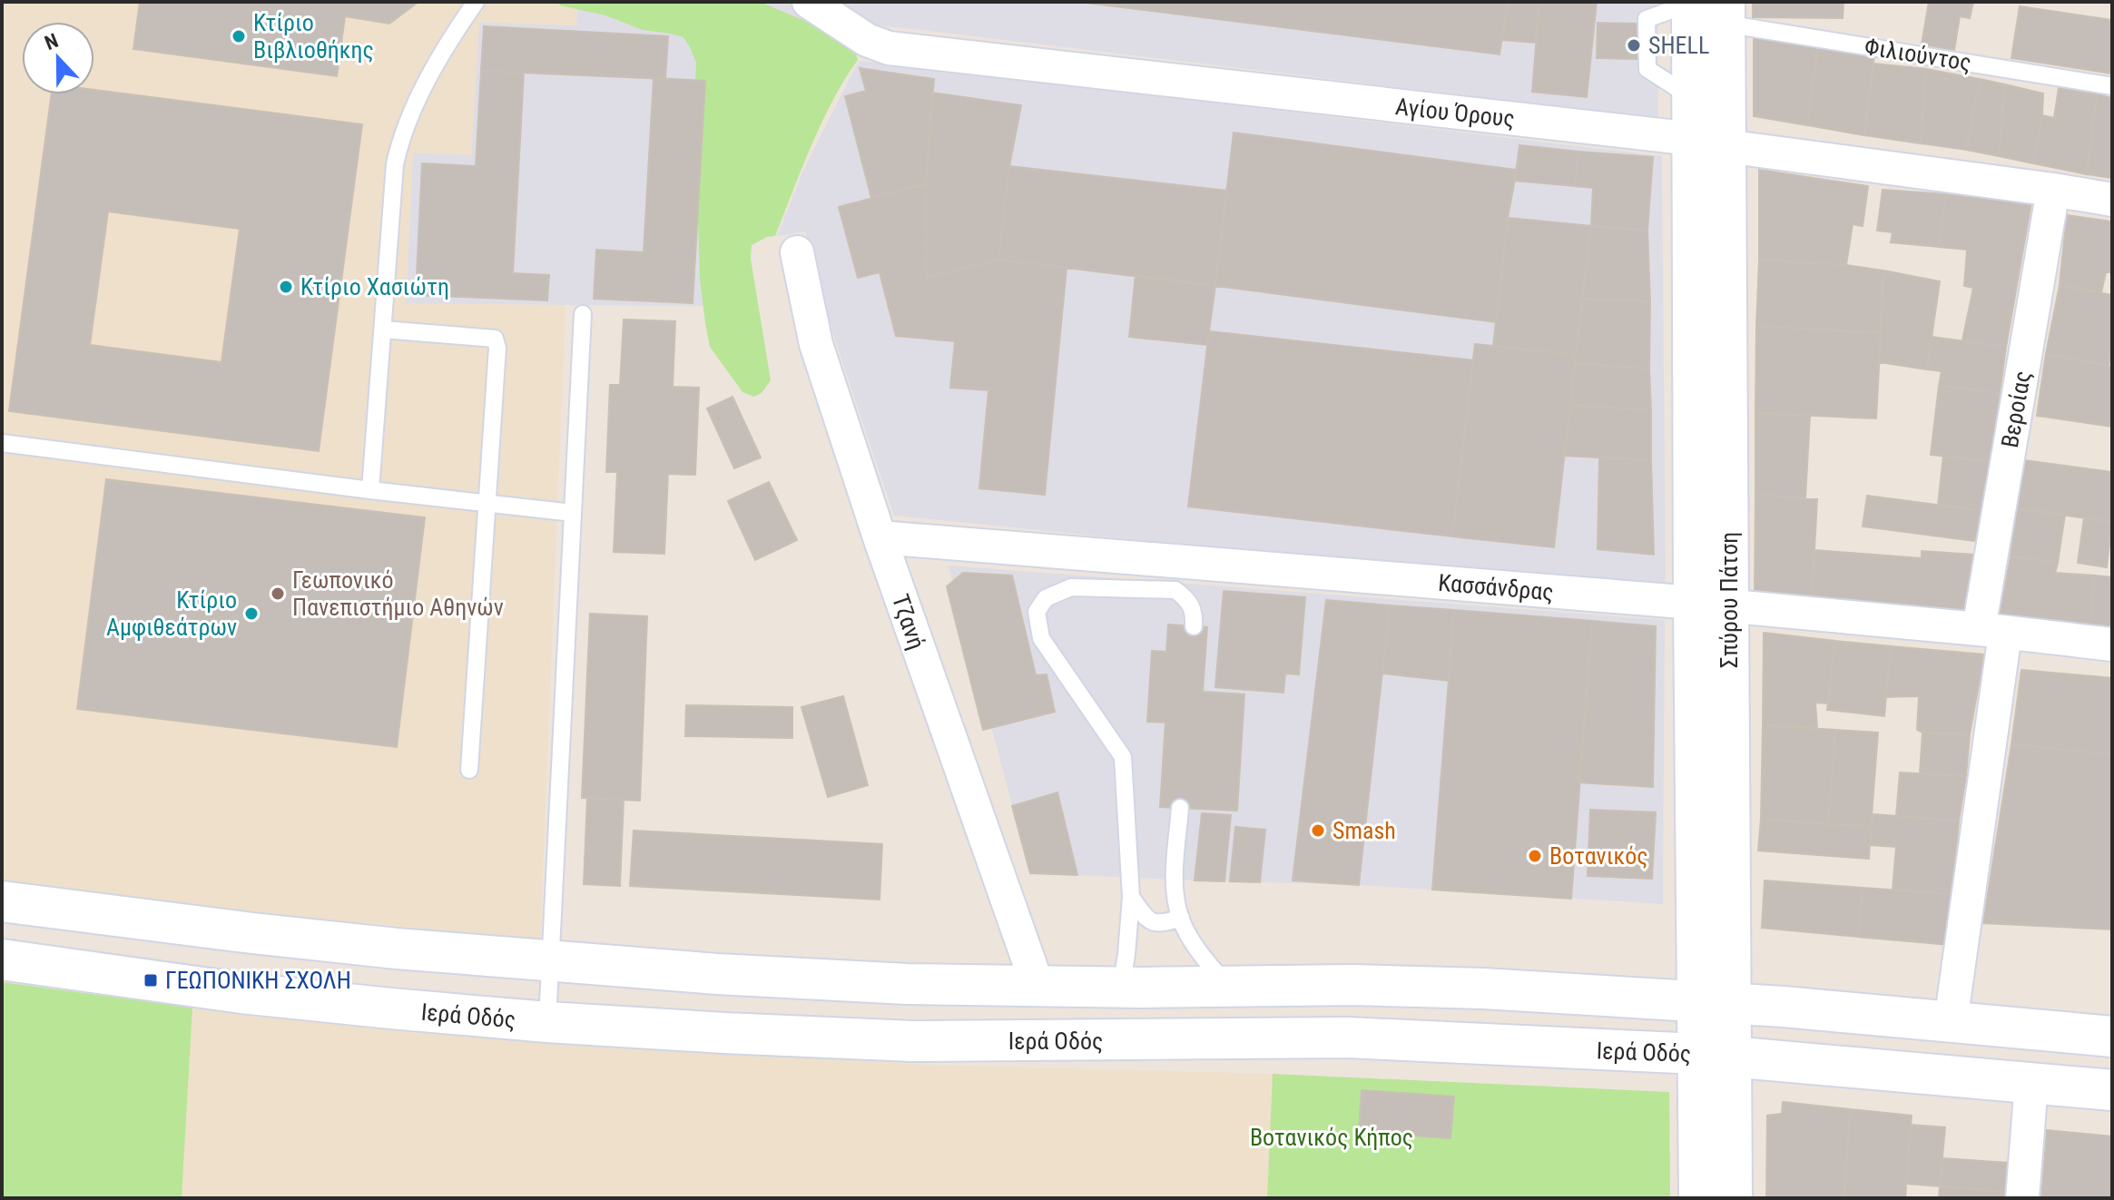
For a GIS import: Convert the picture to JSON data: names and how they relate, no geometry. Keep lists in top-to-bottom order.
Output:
{
  "streets": {
    "main road": ["Σπύρου Πάτση", "Ιερά Οδός"],
    "street": [
      "Αγίου Όρους",
      "Βεροίας",
      "Κασσάνδρας",
      "Τζανή"
    ],
    "lane": ["Φιλιούντος"]
  },
  "crossings": [
    ["Φιλιούντος", "Σπύρου Πάτση"],
    ["Αγίου Όρους", "Βεροίας"],
    ["Αγίου Όρους", "Σπύρου Πάτση"],
    ["Βεροίας", "Κασσάνδρας"],
    ["Κασσάνδρας", "Σπύρου Πάτση"],
    ["Κασσάνδρας", "Τζανή"],
    ["Σπύρου Πάτση", "Ιερά Οδός"]
  ],
  "parks": ["Βοτανικός Κήπος"],
  "places": {
    "other": [
      "Κτίριο Βιβλιοθήκης",
      "SHELL",
      "Κτίριο Χασιώτη",
      "Γεωπονικό Πανεπιστήμιο Αθηνών",
      "Κτίριο Αμφιθεάτρων",
      "Smash",
      "Βοτανικός"
    ],
    "transit": ["ΓΕΩΠΟΝΙΚΗ ΣΧΟΛΗ"]
  },
  "north": "top"
}
